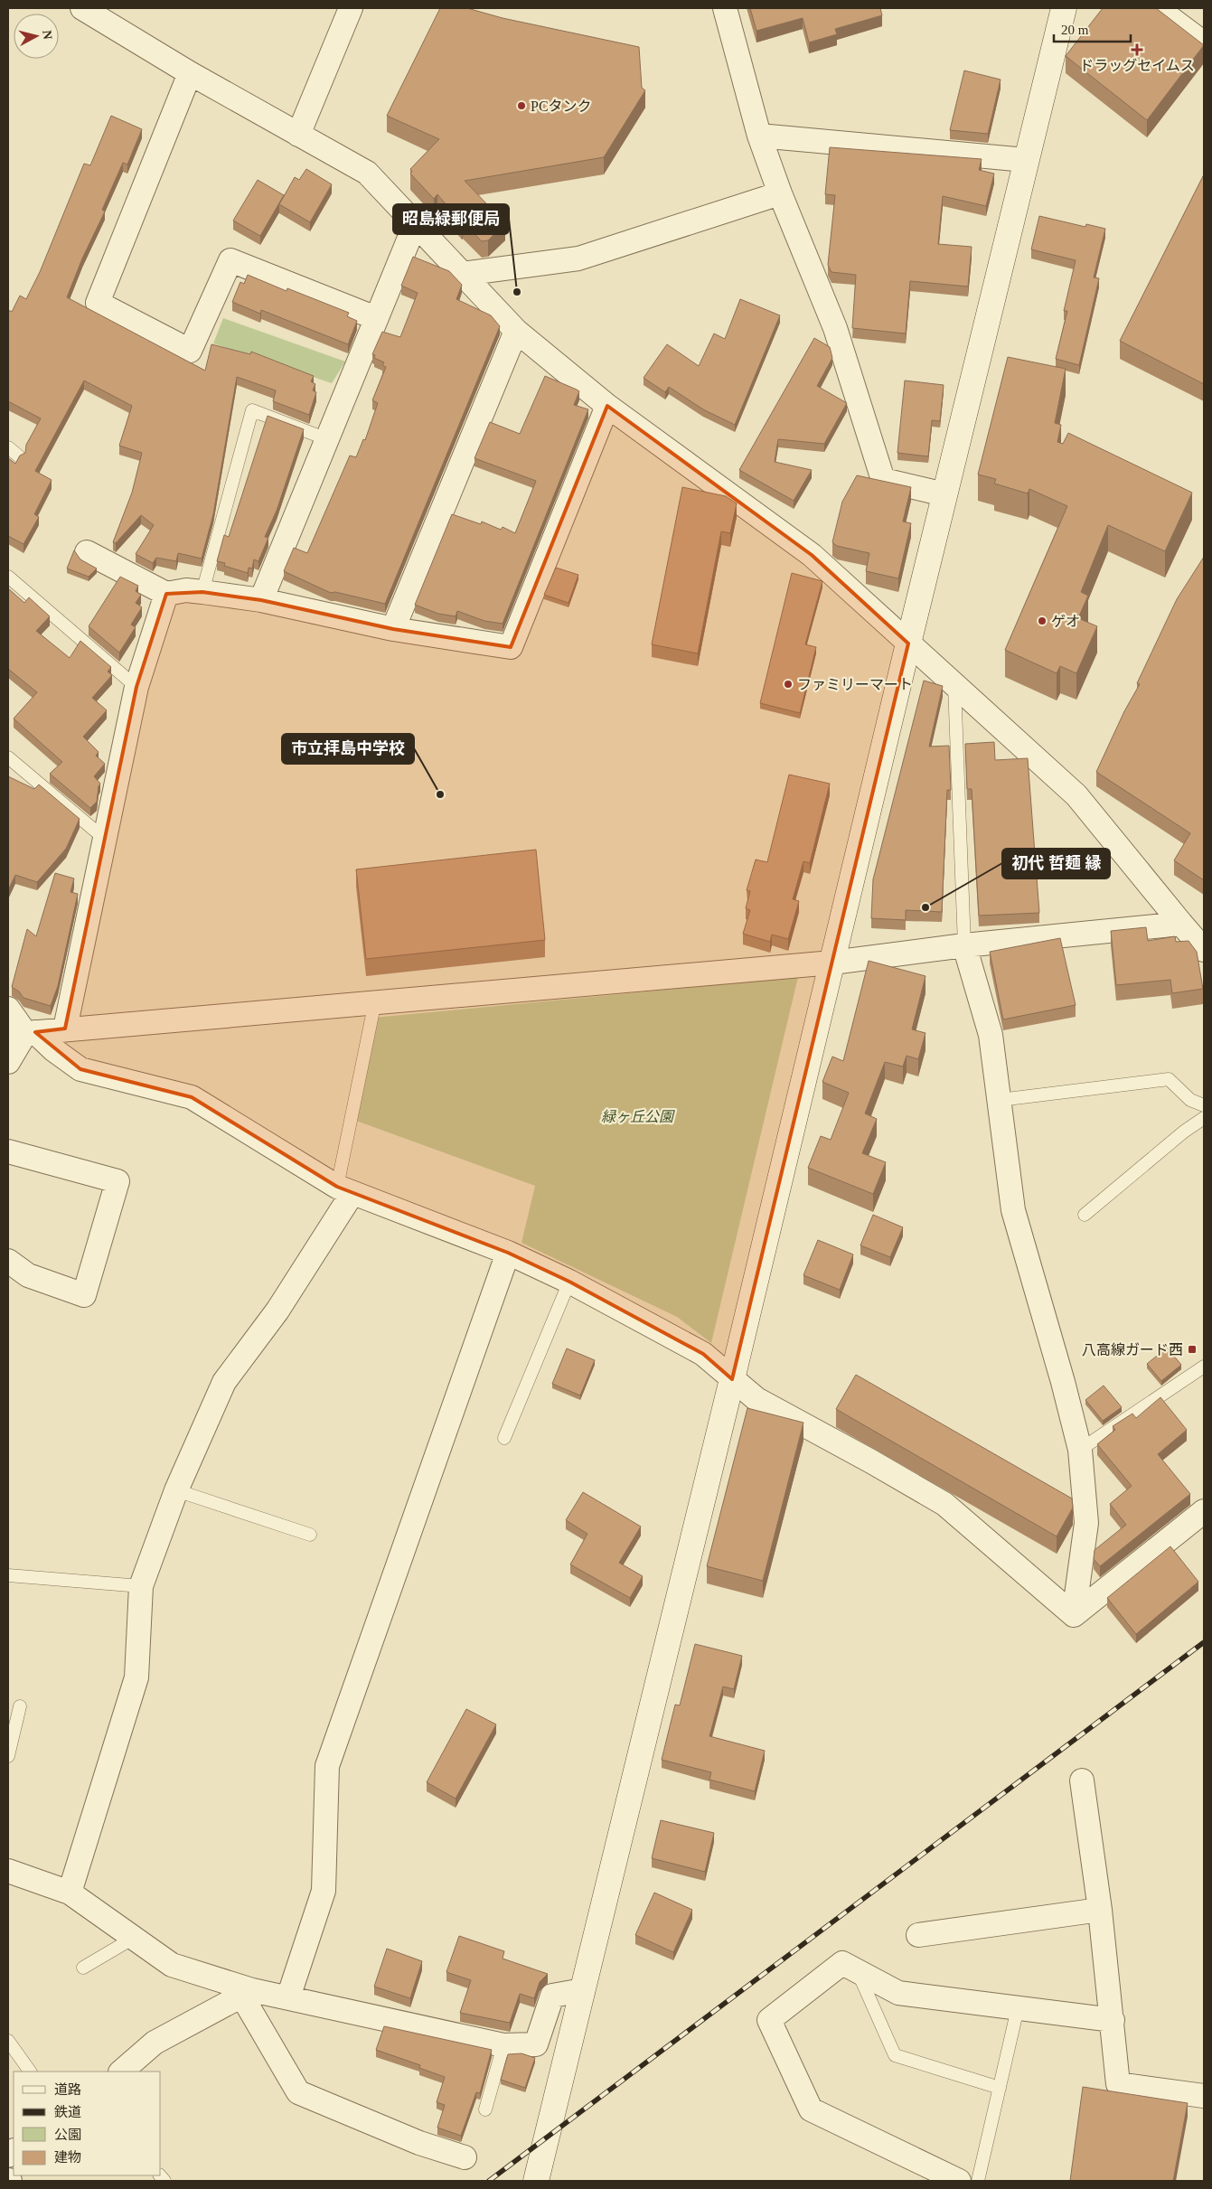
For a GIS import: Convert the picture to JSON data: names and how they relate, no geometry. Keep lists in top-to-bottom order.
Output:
{
  "parks": ["緑ヶ丘公園"],
  "places": {
    "health": ["ドラッグセイムス"],
    "other": [
      "PCタンク",
      "昭島緑郵便局",
      "ゲオ",
      "ファミリーマート",
      "市立拝島中学校",
      "初代 哲麺 縁"
    ],
    "transit": ["八高線ガード西"]
  },
  "legend": [
    "道路",
    "鉄道",
    "公園",
    "建物"
  ],
  "scale_bar": "20 m",
  "north": "right"
}
